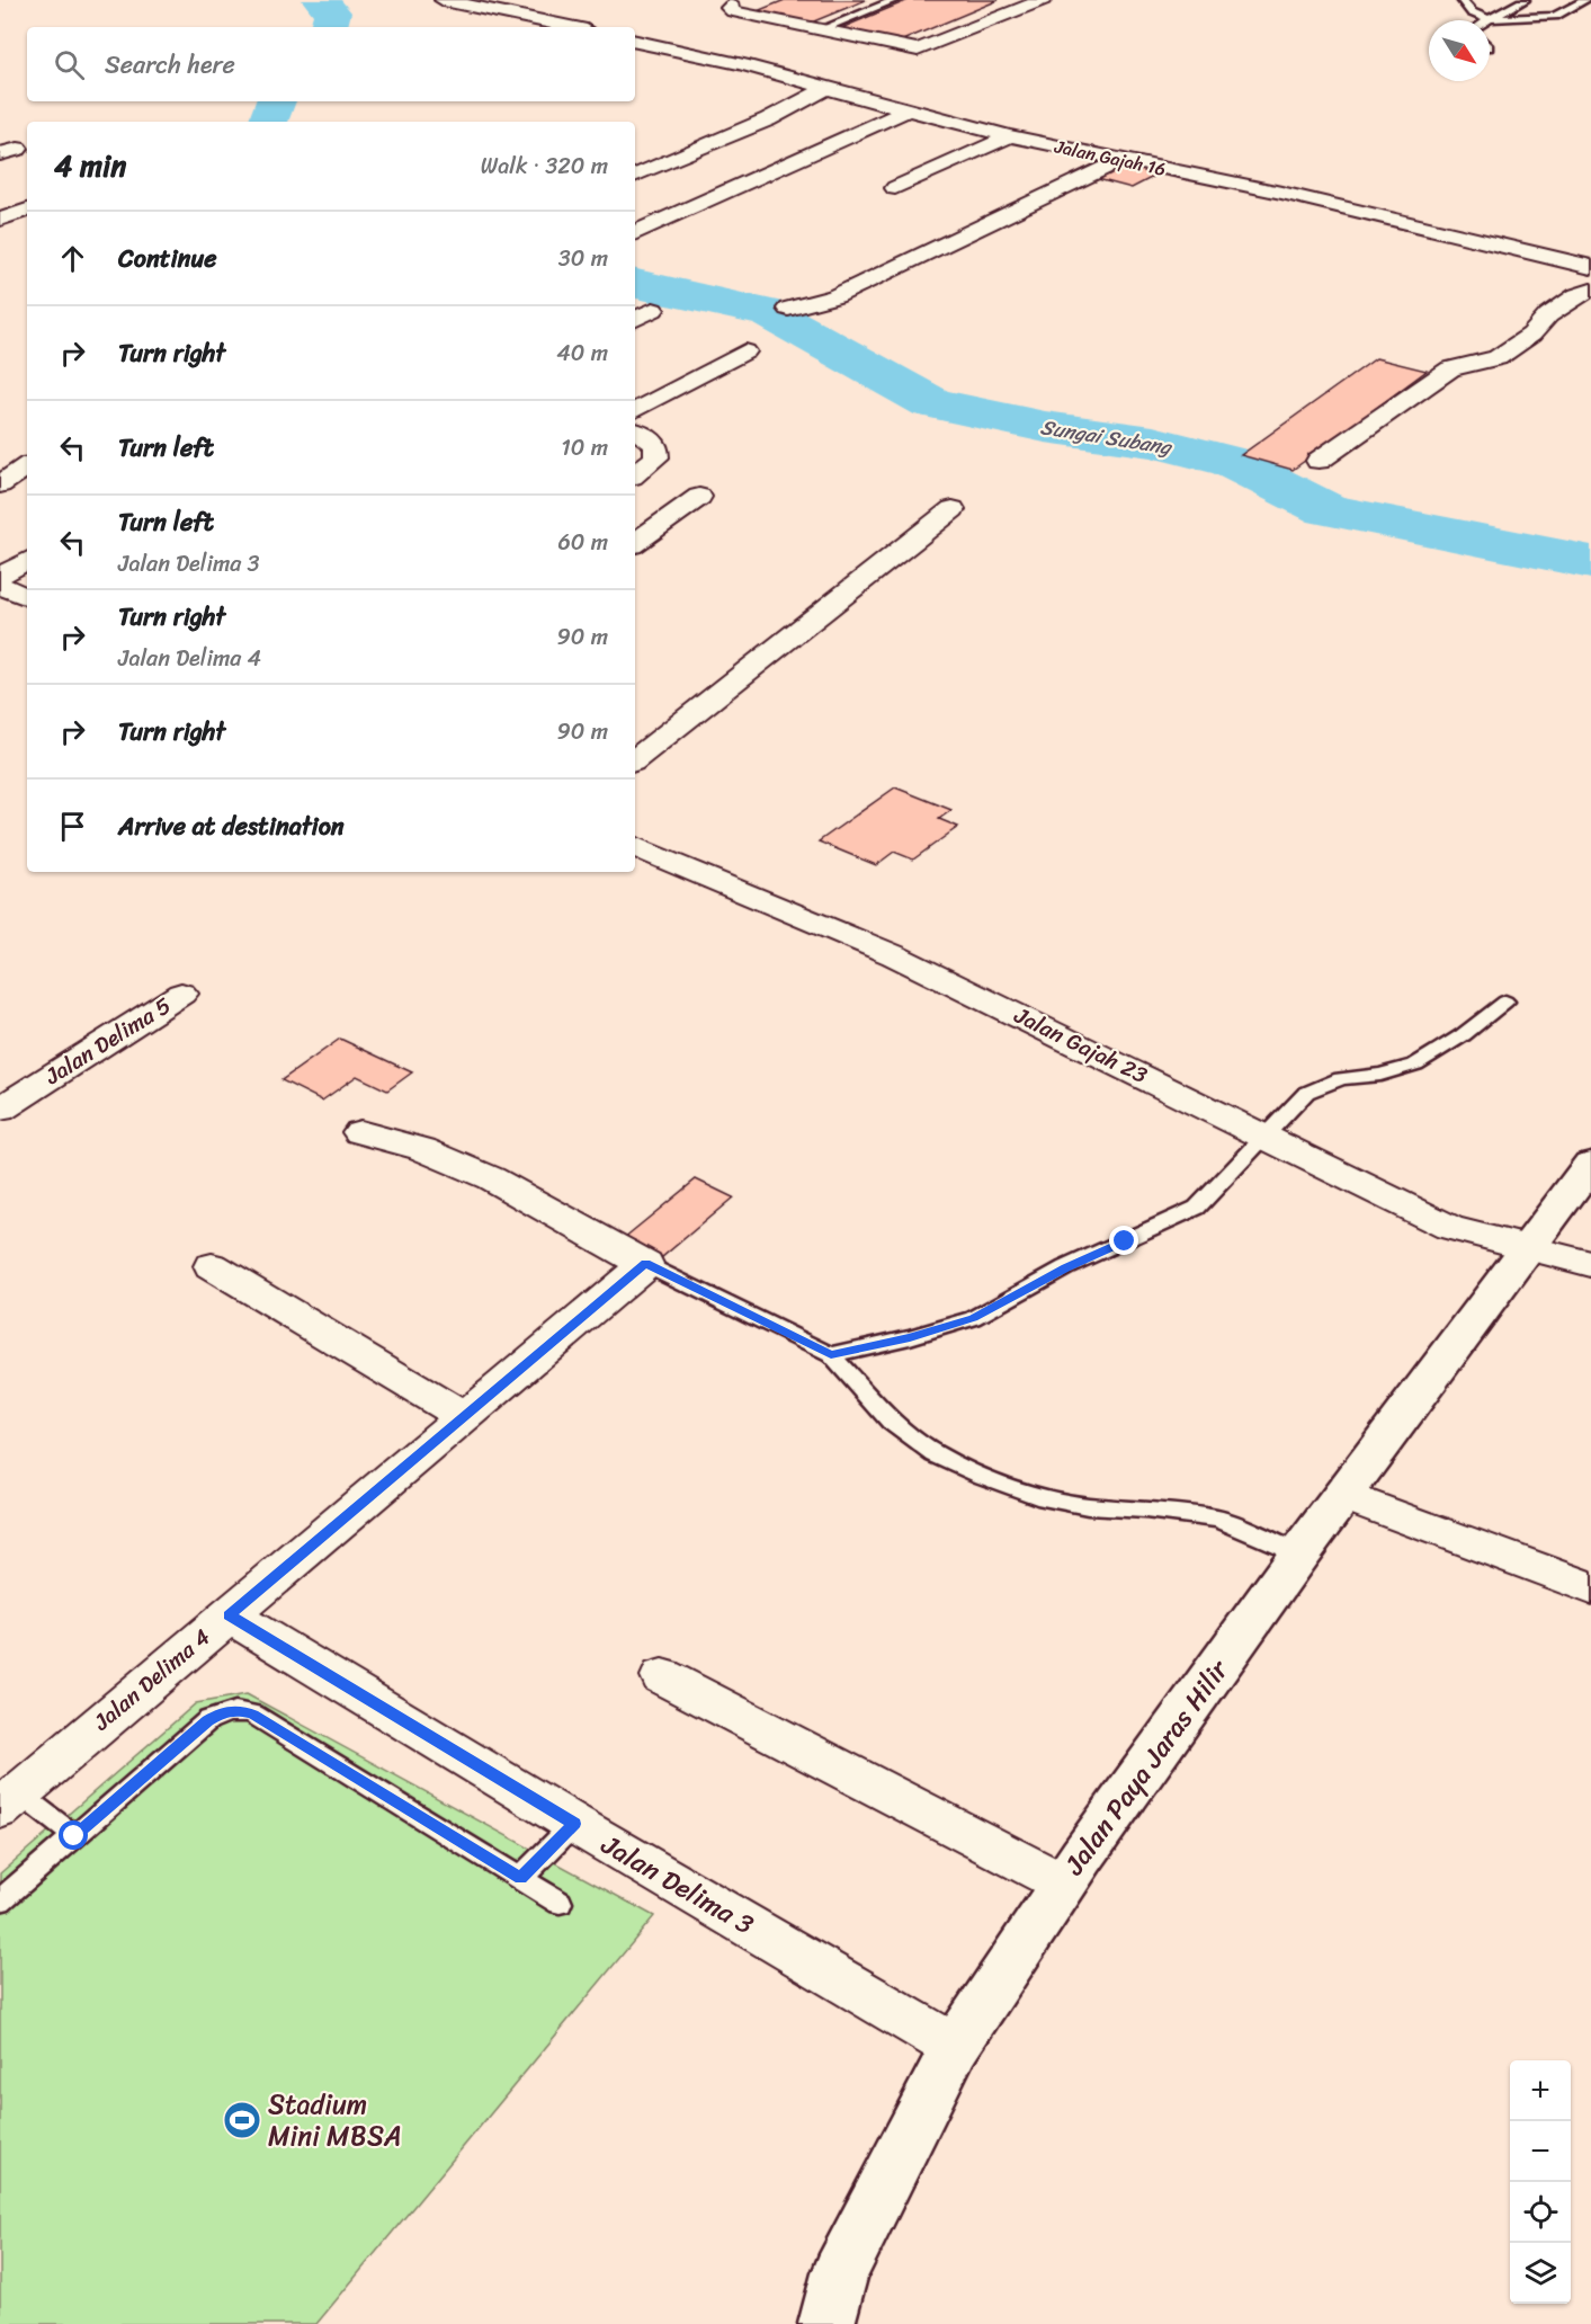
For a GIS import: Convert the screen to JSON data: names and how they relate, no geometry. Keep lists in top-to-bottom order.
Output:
{
  "streets": {
    "street": [
      "Jalan Gajah 16",
      "Jalan Delima 5",
      "Jalan Gajah 23",
      "Jalan Delima 4",
      "Jalan Paya Jaras Hilir",
      "Jalan Delima 3"
    ]
  },
  "crossings": [
    ["Jalan Gajah 23", "Jalan Paya Jaras Hilir"],
    ["Jalan Delima 4", "Jalan Delima 3"],
    ["Jalan Paya Jaras Hilir", "Jalan Delima 3"]
  ],
  "water": ["Sungai Subang"],
  "places": {
    "sports": ["Stadium Mini MBSA"]
  },
  "north": "bottom right",
  "page": {
    "search": "Search here",
    "heading": ["4 min", "Walk · 320 m"],
    "list": [
      ["Continue", "30 m"],
      ["Turn right", "40 m"],
      ["Turn left", "10 m"],
      ["Turn left", "Jalan Delima 3", "60 m"],
      ["Turn right", "Jalan Delima 4", "90 m"],
      ["Turn right", "90 m"],
      "Arrive at destination"
    ],
    "map_buttons": ["+", "−"]
  }
}
